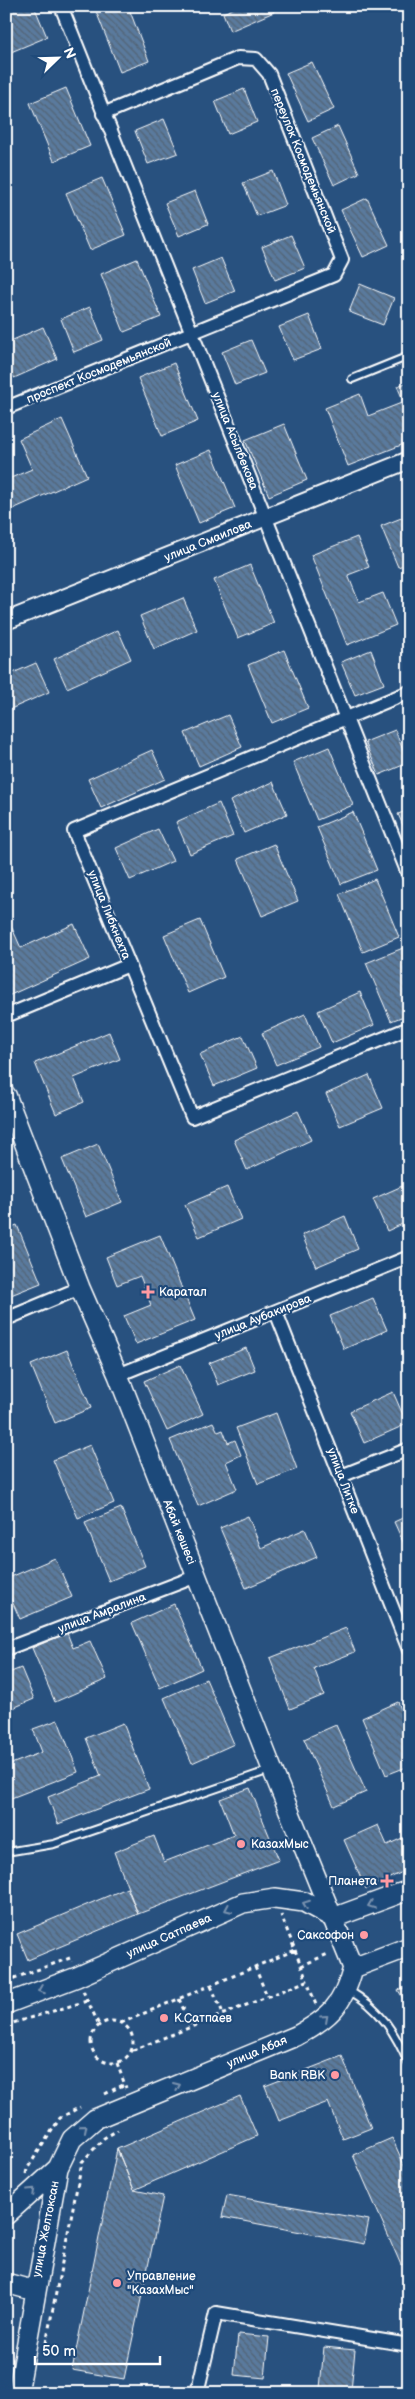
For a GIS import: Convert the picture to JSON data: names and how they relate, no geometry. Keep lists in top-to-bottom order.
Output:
{
  "streets": {
    "main road": [
      "Абай көшесі",
      "улица Сатпаева",
      "улица Абая",
      "улица Желтоксан"
    ],
    "street": [
      "переулок Космодемьянской",
      "проспект Космодемьянской",
      "улица Асылбекова",
      "улица Смаилова",
      "улица Либкнехта",
      "улица Аубакирова",
      "улица Литке",
      "улица Амралина"
    ]
  },
  "crossings": [
    ["переулок Космодемьянской", "проспект Космодемьянской"],
    ["переулок Космодемьянской", "улица Асылбекова"],
    ["проспект Космодемьянской", "улица Асылбекова"],
    ["улица Асылбекова", "улица Смаилова"],
    ["улица Асылбекова", "улица Либкнехта"],
    ["улица Аубакирова", "улица Литке"],
    ["улица Аубакирова", "Абай көшесі"],
    ["Абай көшесі", "улица Амралина"],
    ["Абай көшесі", "улица Сатпаева"],
    ["Абай көшесі", "улица Абая"],
    ["улица Абая", "улица Желтоксан"]
  ],
  "one_way": ["улица Сатпаева", "улица Абая"],
  "places": {
    "health": ["Каратал", "Планета"],
    "other": [
      "КазахМыс",
      "Саксофон",
      "К.Сатпаев",
      "Bank RBK",
      "Управление \"КазахМыс\""
    ]
  },
  "scale_bar": "50 m",
  "north": "top right"
}
